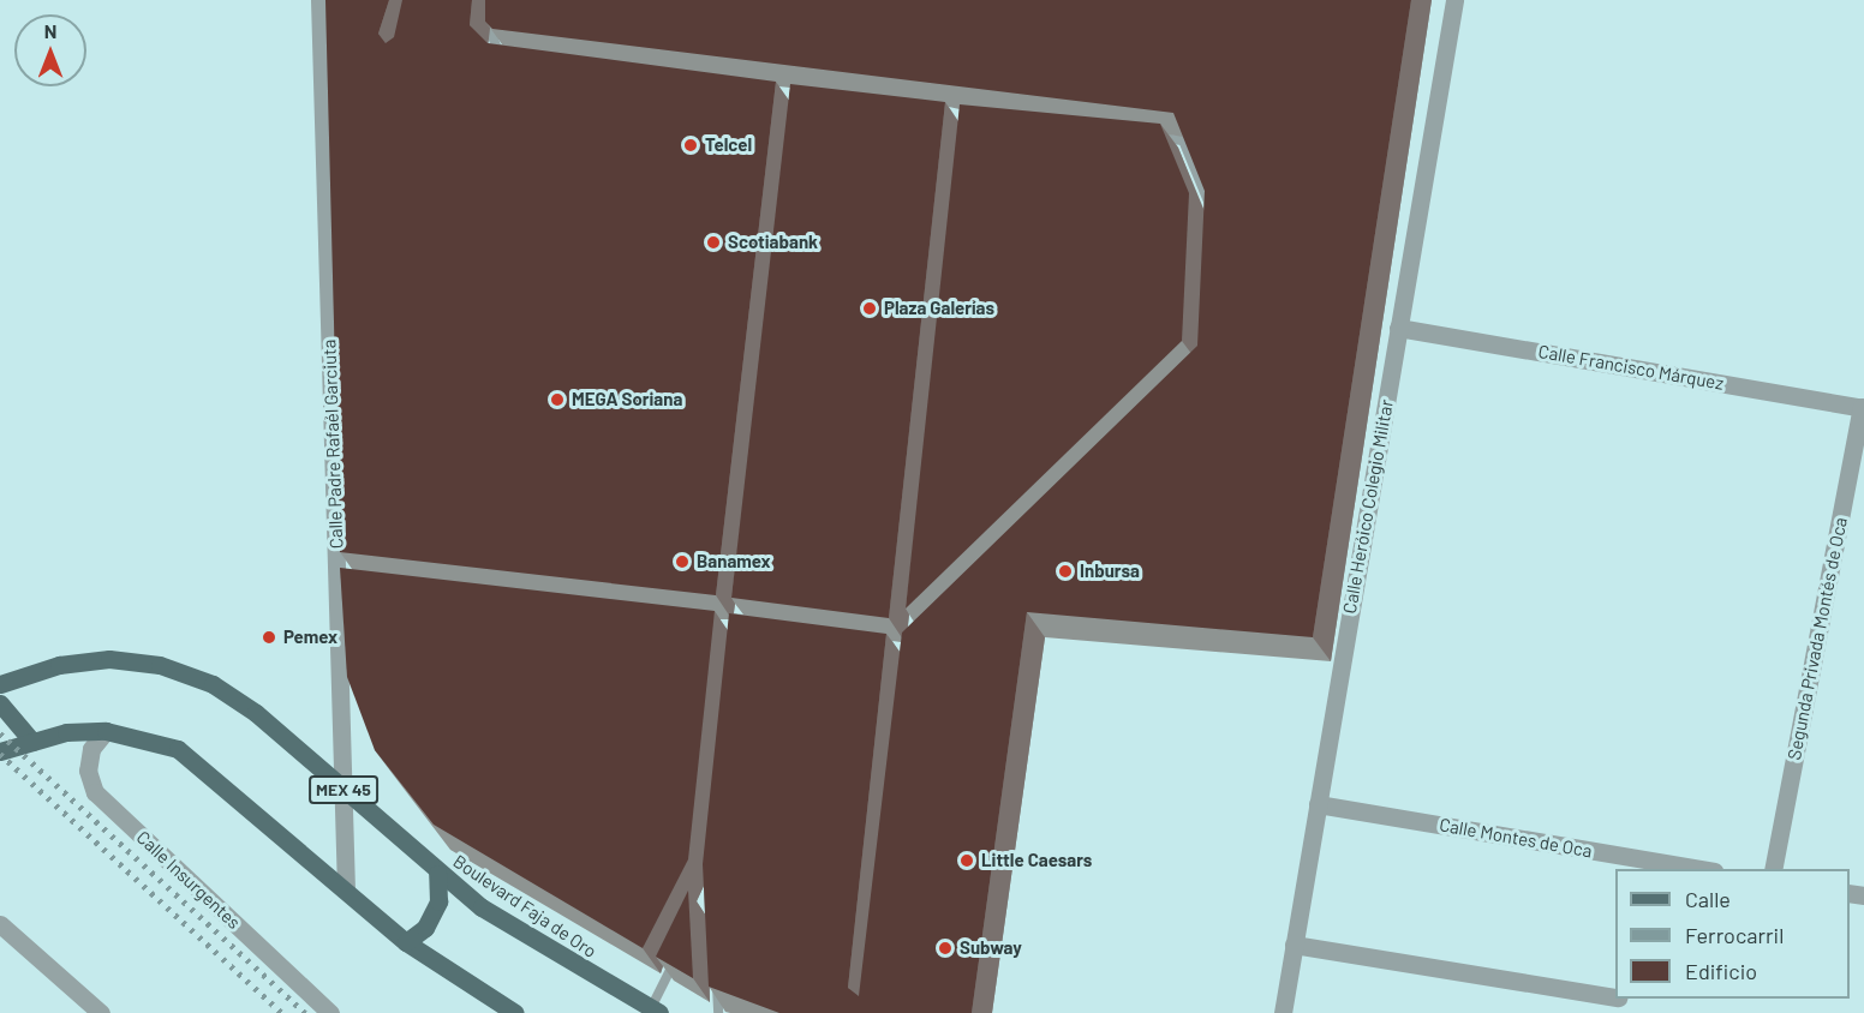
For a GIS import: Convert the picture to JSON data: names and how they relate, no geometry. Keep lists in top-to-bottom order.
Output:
{
  "streets": {
    "main road": ["MEX 45", "Boulevard Faja de Oro"],
    "street": [
      "Calle Francisco Márquez",
      "Calle Padre Rafaél Garciuta",
      "Calle Heróico Colegio Militar",
      "Segunda Privada Montés de Oca",
      "Calle Montes de Oca",
      "Calle Insurgentes"
    ]
  },
  "crossings": [
    ["Calle Francisco Márquez", "Calle Heróico Colegio Militar"],
    ["Calle Francisco Márquez", "Segunda Privada Montés de Oca"],
    ["Calle Padre Rafaél Garciuta", "Boulevard Faja de Oro"],
    ["Calle Heróico Colegio Militar", "Calle Montes de Oca"]
  ],
  "places": [
    "Telcel",
    "Scotiabank",
    "Plaza Galerías",
    "MEGA Soriana",
    "Banamex",
    "Inbursa",
    "Pemex",
    "Little Caesars",
    "Subway"
  ],
  "legend": ["Calle", "Ferrocarril", "Edificio"],
  "north": "top"
}
